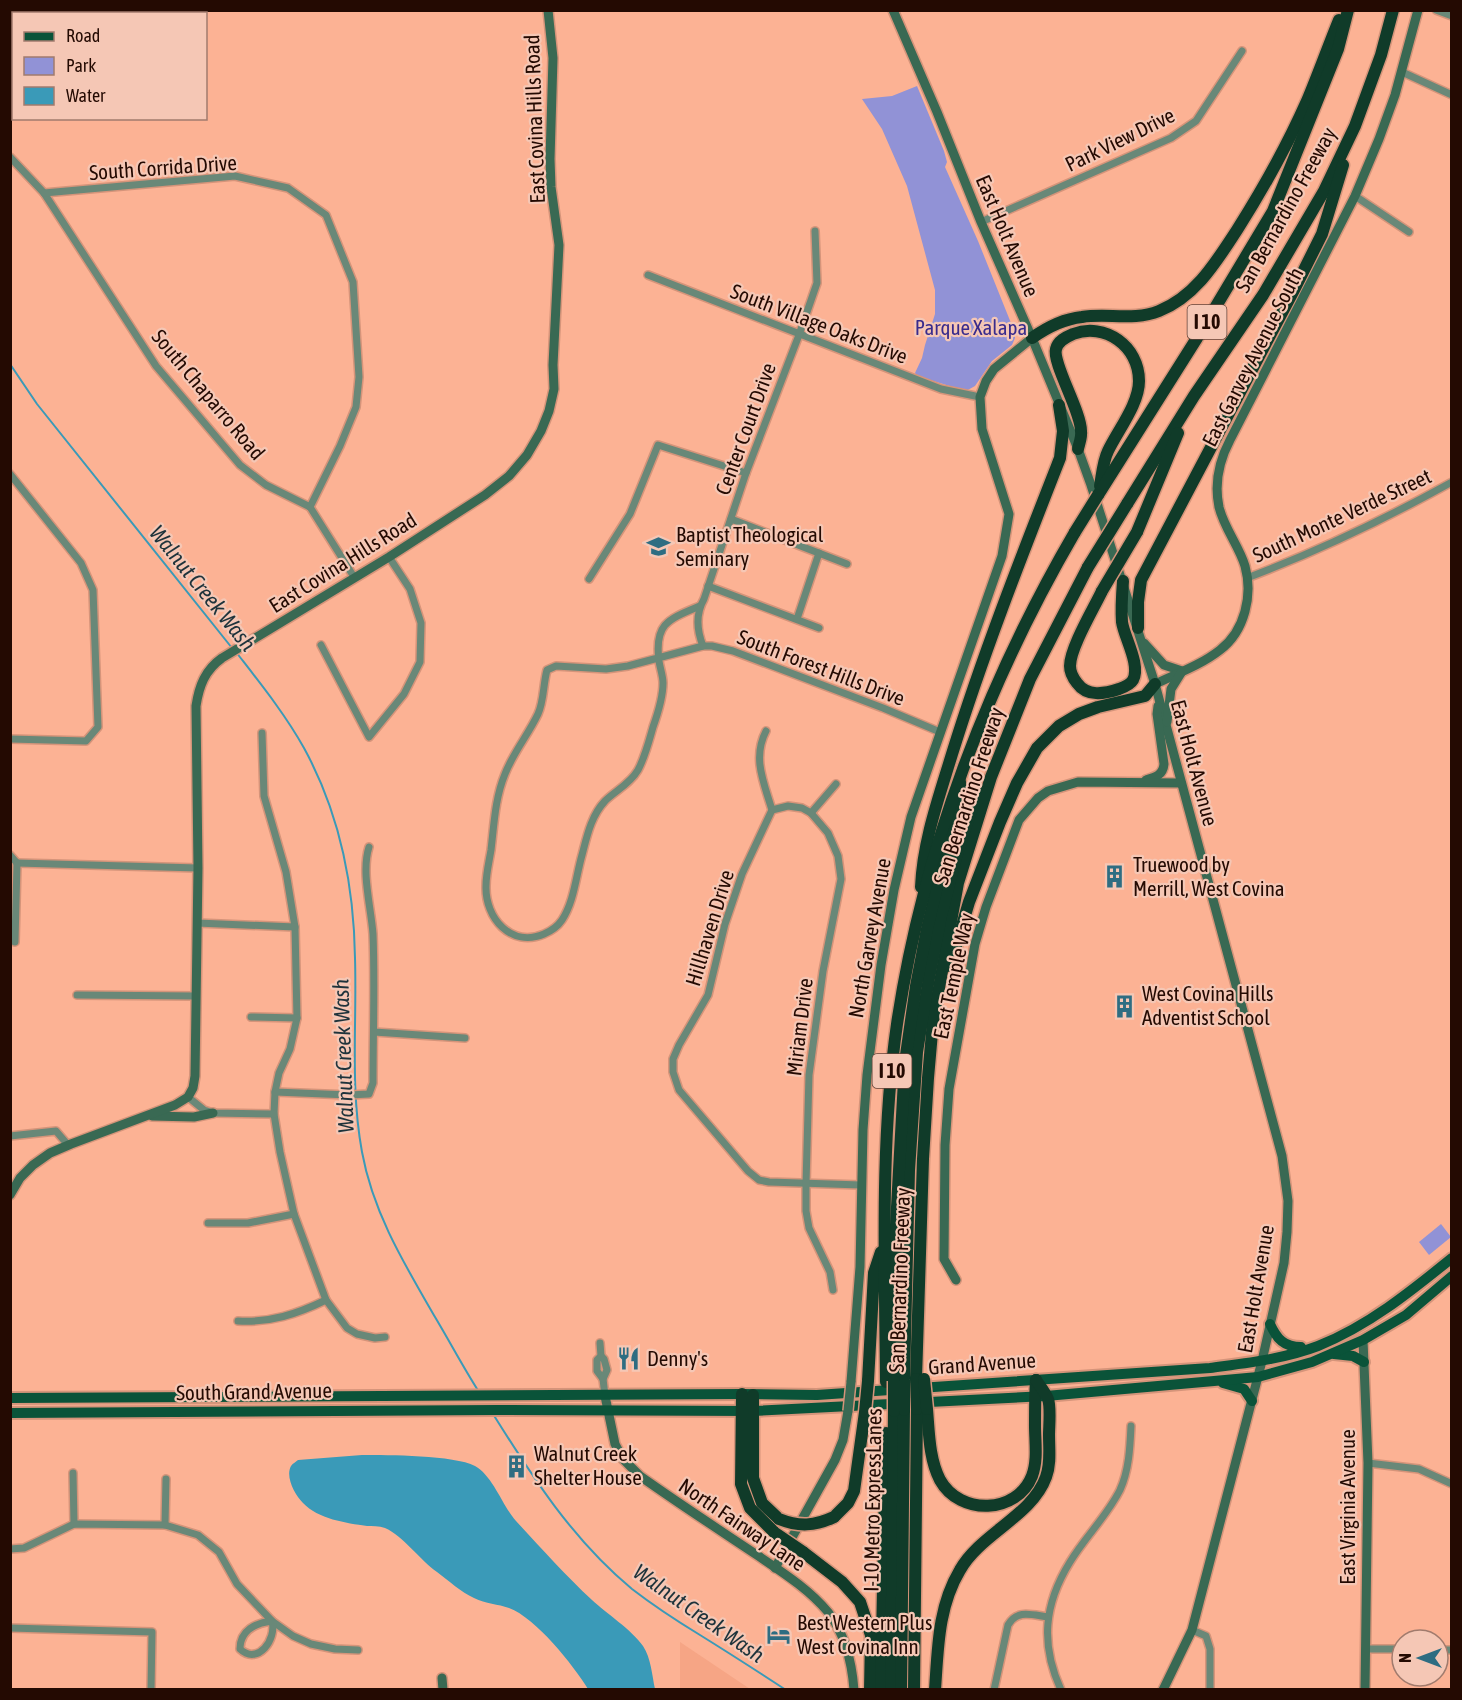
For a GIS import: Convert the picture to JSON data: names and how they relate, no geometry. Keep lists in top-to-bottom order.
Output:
{
  "streets": {
    "highway": ["San Bernardino Freeway", "I 10", "I-10 Metro ExpressLanes"],
    "main road": ["Grand Avenue", "South Grand Avenue"],
    "street": [
      "East Covina Hills Road",
      "Park View Drive",
      "South Corrida Drive",
      "East Holt Avenue",
      "South Village Oaks Drive",
      "East Garvey Avenue South",
      "South Chaparro Road",
      "Center Court Drive",
      "South Monte Verde Street",
      "South Forest Hills Drive",
      "Hillhaven Drive",
      "North Garvey Avenue",
      "East Temple Way",
      "Miriam Drive",
      "East Virginia Avenue",
      "North Fairway Lane"
    ]
  },
  "crossings": [
    ["Park View Drive", "East Holt Avenue"],
    ["South Corrida Drive", "South Chaparro Road"],
    ["San Bernardino Freeway", "I-10 Metro ExpressLanes"],
    ["East Holt Avenue", "East Garvey Avenue South"],
    ["East Holt Avenue", "North Garvey Avenue"],
    ["East Holt Avenue", "East Temple Way"],
    ["East Holt Avenue", "Grand Avenue"],
    ["South Village Oaks Drive", "Center Court Drive"],
    ["South Village Oaks Drive", "North Garvey Avenue"],
    ["East Garvey Avenue South", "South Monte Verde Street"],
    ["South Forest Hills Drive", "North Garvey Avenue"],
    ["Hillhaven Drive", "North Garvey Avenue"],
    ["Hillhaven Drive", "Miriam Drive"],
    ["North Garvey Avenue", "North Fairway Lane"],
    ["Grand Avenue", "South Grand Avenue"],
    ["Grand Avenue", "East Virginia Avenue"],
    ["Grand Avenue", "North Fairway Lane"]
  ],
  "water": ["Walnut Creek Wash"],
  "parks": ["Parque Xalapa"],
  "places": {
    "school or university": ["Baptist Theological Seminary"],
    "building": ["Truewood by Merrill, West Covina", "West Covina Hills Adventist School", "Walnut Creek Shelter House"],
    "restaurant": ["Denny's"],
    "hotel": ["Best Western Plus West Covina Inn"]
  },
  "legend": ["Road", "Park", "Water"],
  "north": "left"
}
